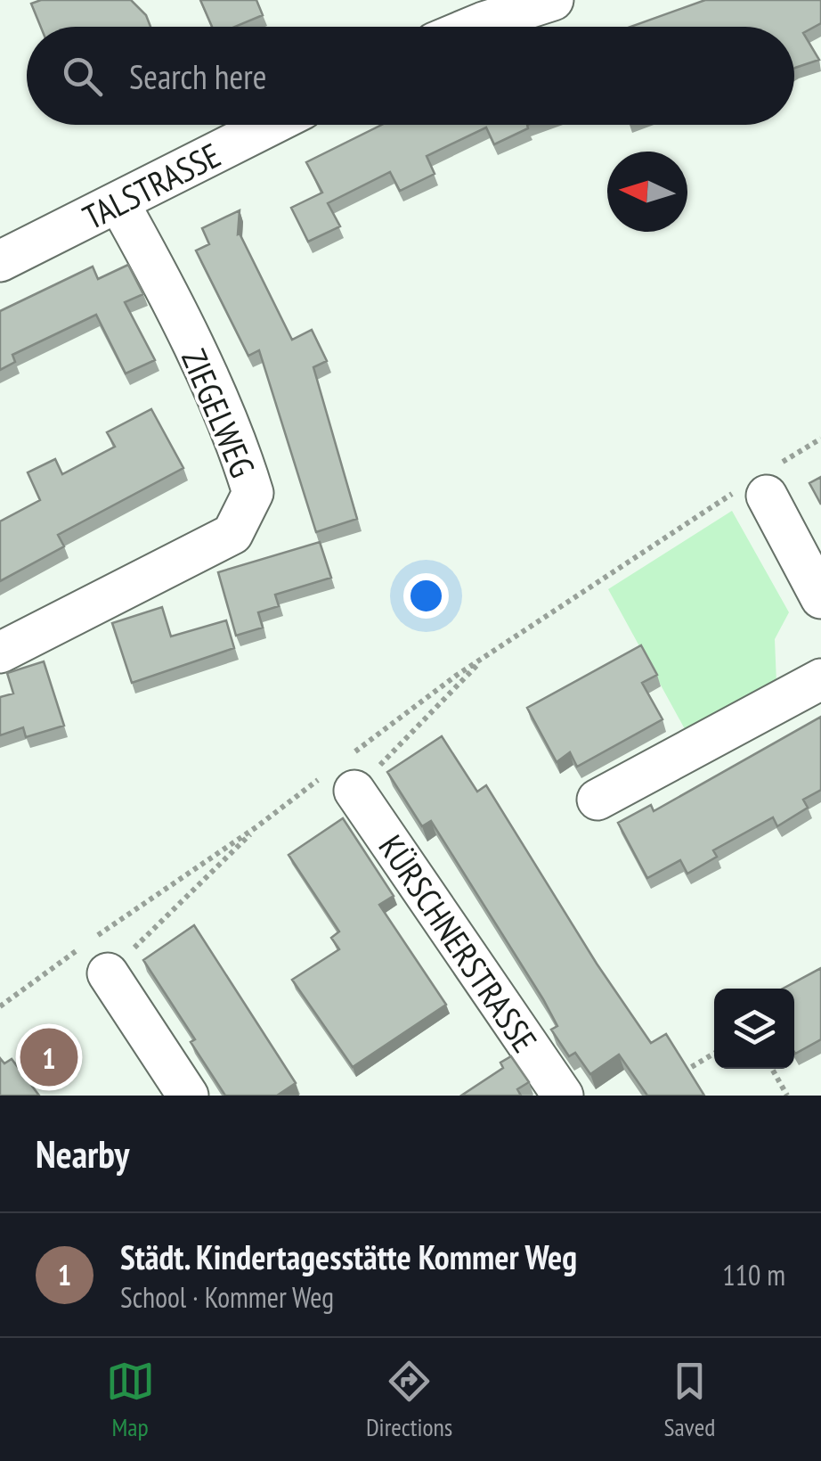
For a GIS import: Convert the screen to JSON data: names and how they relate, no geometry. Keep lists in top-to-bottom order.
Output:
{
  "streets": {
    "street": ["TALSTRASSE", "ZIEGELWEG", "KÜRSCHNERSTRASSE"]
  },
  "crossings": [
    ["TALSTRASSE", "ZIEGELWEG"]
  ],
  "north": "left",
  "page": {
    "search": "Search here",
    "pins": "1",
    "heading": "Nearby",
    "list": [
      {
        "mark": "1",
        "name": "Städt. Kindertagesstätte Kommer Weg",
        "note": "School · Kommer Weg",
        "value": "110 m"
      }
    ],
    "nav": ["Map", "Directions", "Saved"]
  }
}
